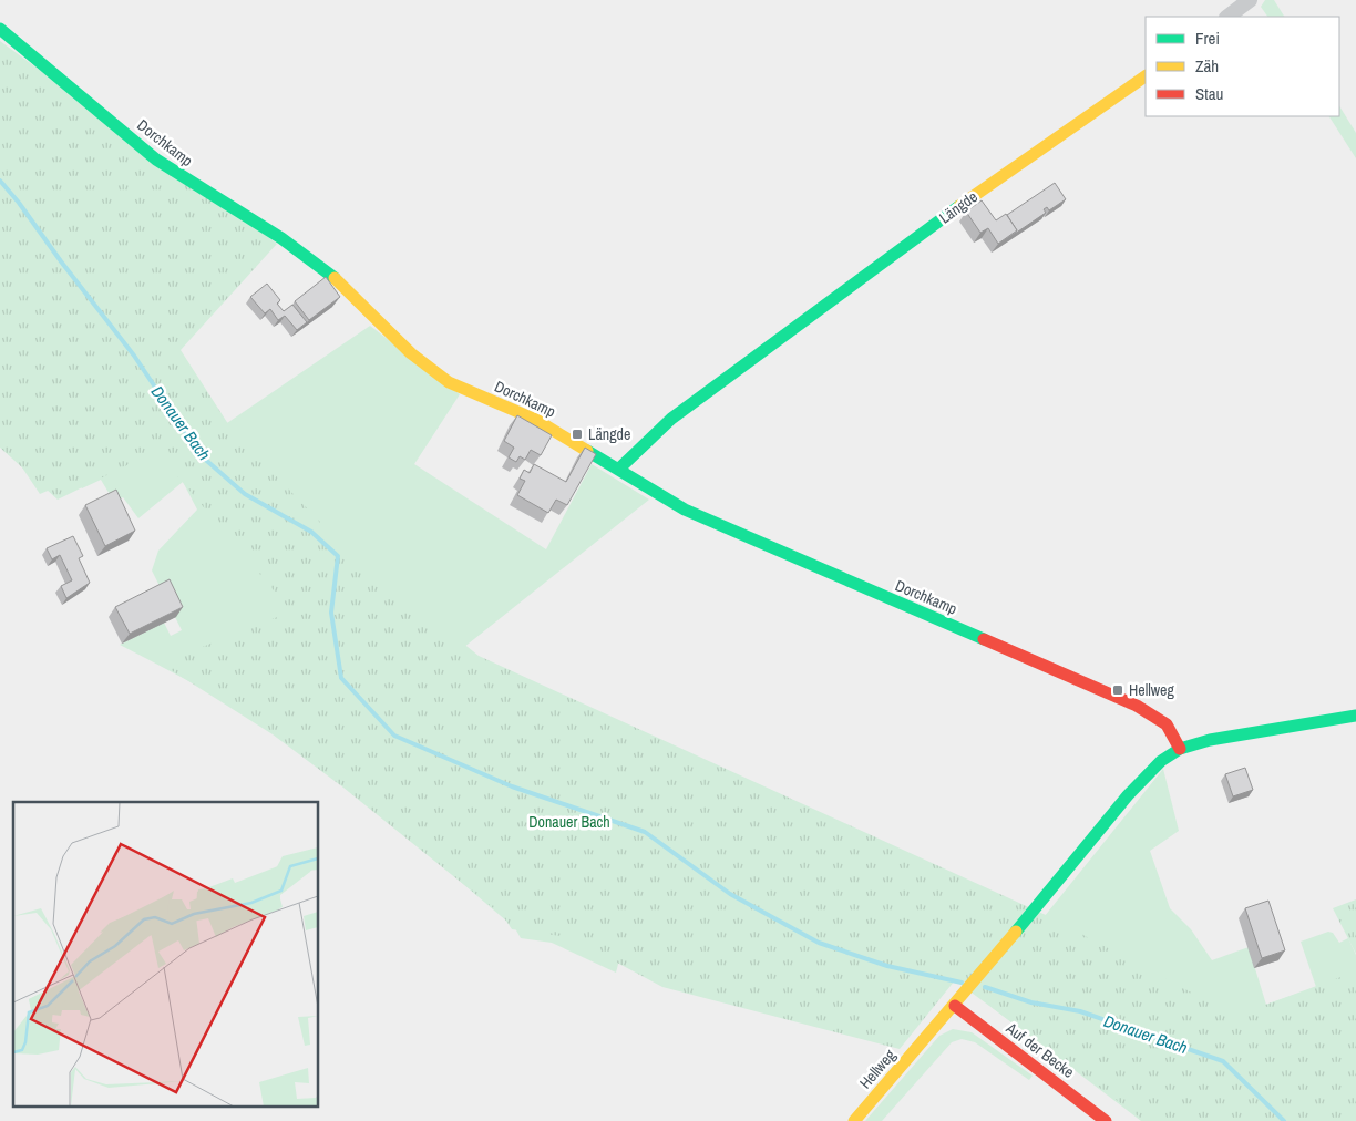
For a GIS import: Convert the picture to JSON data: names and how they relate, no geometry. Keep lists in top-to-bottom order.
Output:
{
  "streets": {
    "street": [
      "Dorchkamp",
      "Längde",
      "Auf der Becke",
      "Hellweg"
    ]
  },
  "crossings": [
    ["Dorchkamp", "Längde"],
    ["Dorchkamp", "Hellweg"],
    ["Auf der Becke", "Hellweg"]
  ],
  "water": ["Donauer Bach"],
  "parks": ["Donauer Bach"],
  "places": {
    "transit": ["Längde", "Hellweg"]
  },
  "legend": ["Frei", "Zäh", "Stau"]
}
